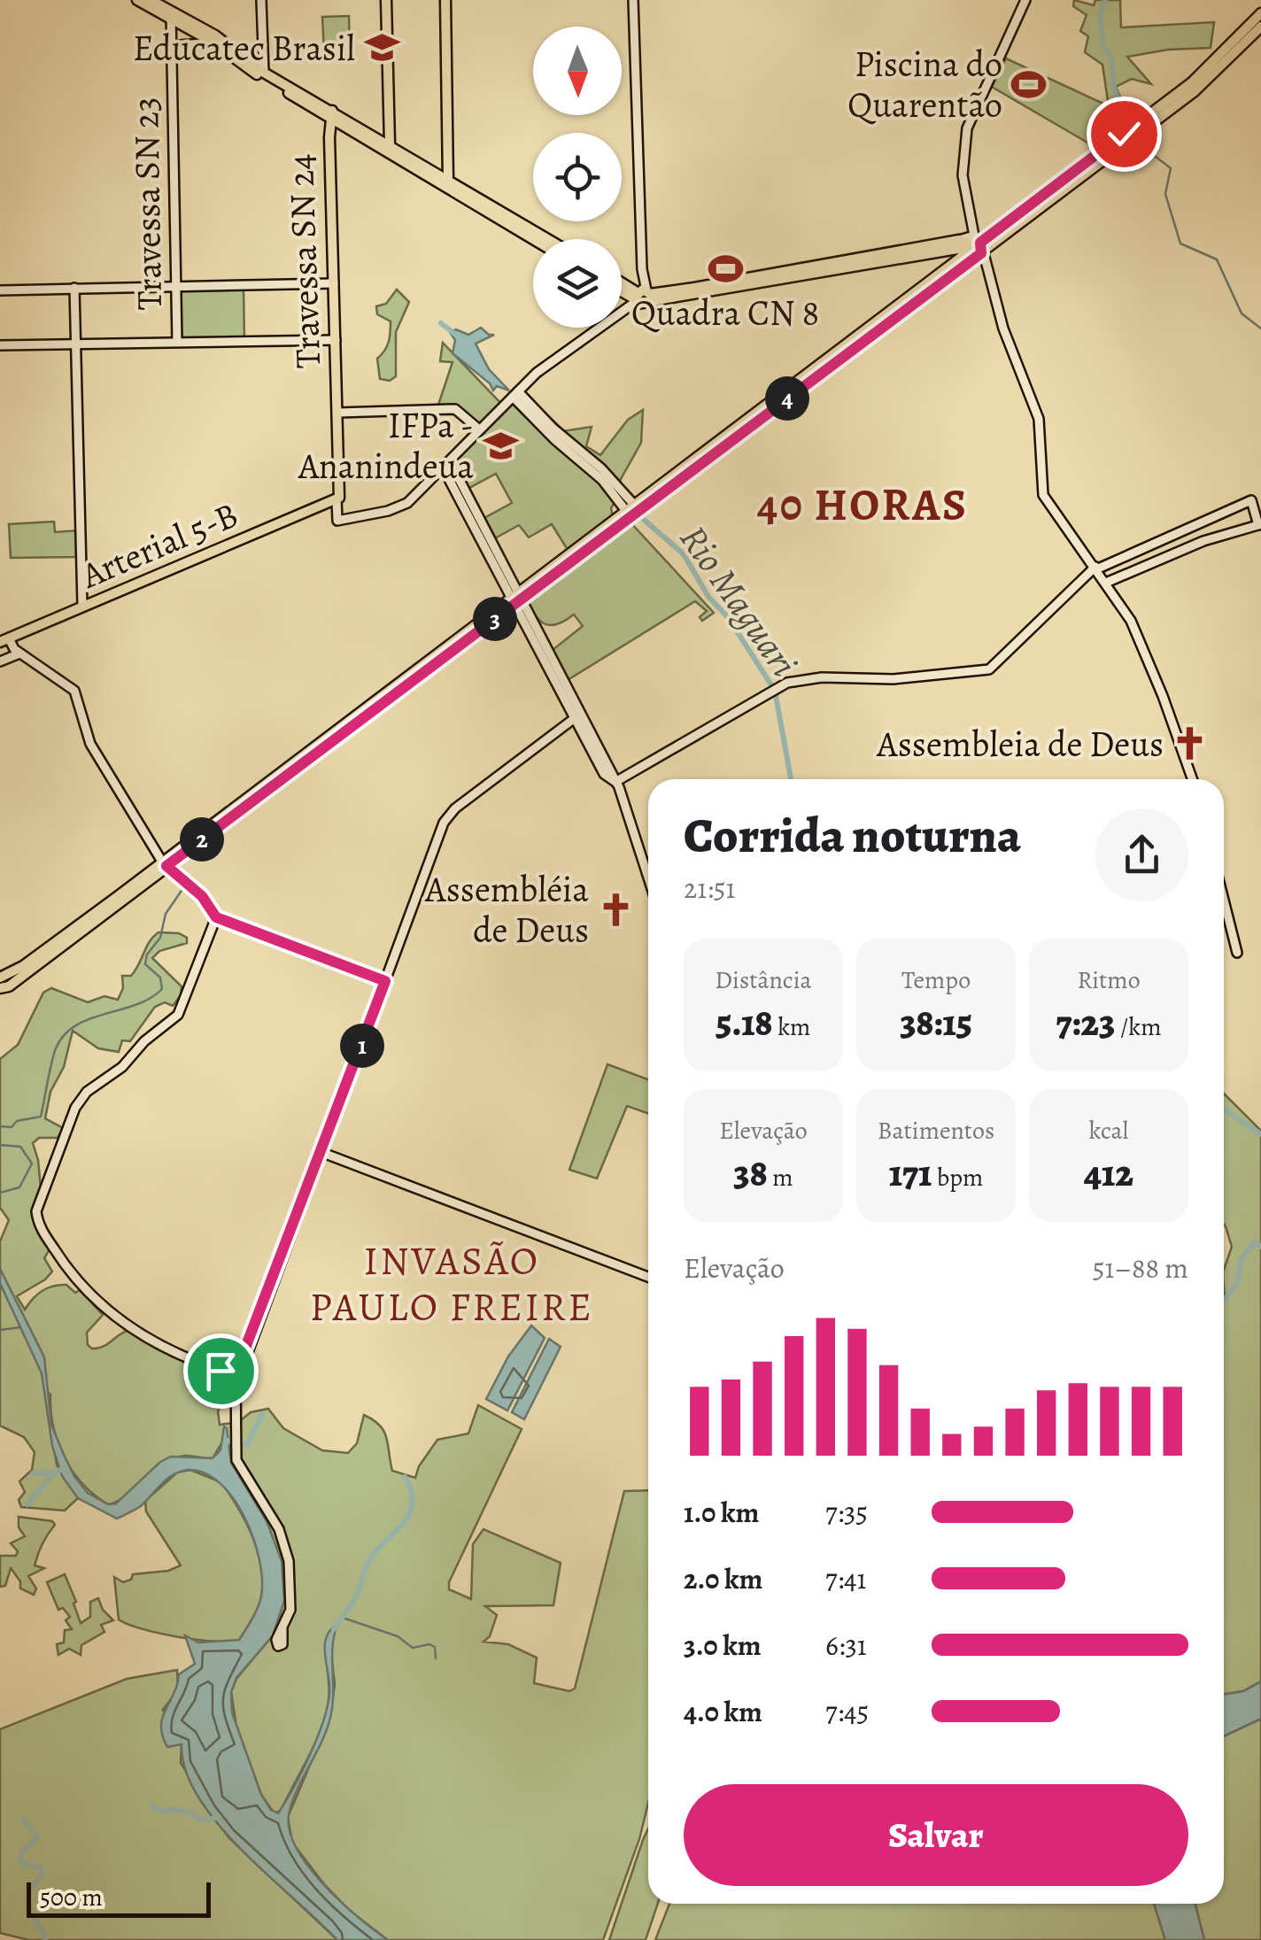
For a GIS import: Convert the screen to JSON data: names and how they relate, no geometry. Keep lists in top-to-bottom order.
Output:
{
  "streets": {
    "main road": ["Travessa SN 23", "Travessa SN 24", "Arterial 5-B"]
  },
  "crossings": [
    ["Travessa SN 24", "Arterial 5-B"]
  ],
  "districts": ["40 HORAS", "INVASÃO PAULO FREIRE"],
  "water": ["Rio Maguari"],
  "places": {
    "school or university": ["Educatec Brasil", "IFPa - Ananindeua"],
    "sports": ["Piscina do Quarentão", "Quadra CN 8"],
    "church": ["Assembleia de Deus", "Assembléia de Deus"]
  },
  "scale_bar": "500 m",
  "north": "bottom",
  "page": {
    "pins": [
      "4",
      "3",
      "2",
      "1"
    ],
    "heading": ["Corrida noturna", "21:51"],
    "stats": [
      ["Distância", "5.18 km"],
      ["Tempo", "38:15"],
      ["Ritmo", "7:23 /km"],
      ["Elevação", "38 m"],
      ["Batimentos", "171 bpm"],
      ["kcal", "412"]
    ],
    "chart": ["Elevação", "51–88 m"],
    "list": [
      {
        "name": "1.0 km",
        "note": "7:35"
      },
      {
        "name": "2.0 km",
        "note": "7:41"
      },
      {
        "name": "3.0 km",
        "note": "6:31"
      },
      {
        "name": "4.0 km",
        "note": "7:45"
      }
    ],
    "buttons": "Salvar",
    "scale": "500 m"
  }
}
